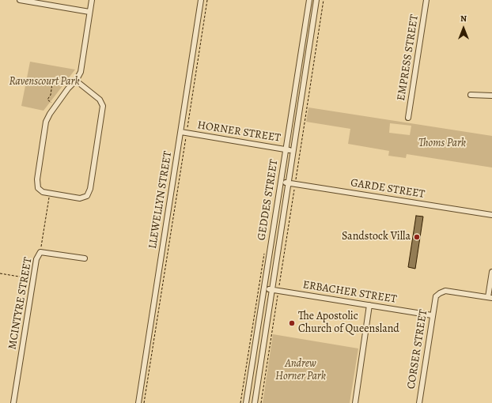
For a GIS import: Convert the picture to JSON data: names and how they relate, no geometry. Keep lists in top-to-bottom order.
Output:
{
  "streets": {
    "street": [
      "EMPRESS STREET",
      "HORNER STREET",
      "GARDE STREET",
      "LLEWELLYN STREET",
      "GEDDES STREET",
      "ERBACHER STREET",
      "MCINTYRE STREET",
      "CORSER STREET"
    ]
  },
  "crossings": [
    ["HORNER STREET", "LLEWELLYN STREET"],
    ["HORNER STREET", "GEDDES STREET"],
    ["GARDE STREET", "GEDDES STREET"],
    ["GEDDES STREET", "ERBACHER STREET"],
    ["ERBACHER STREET", "CORSER STREET"]
  ],
  "parks": ["Ravenscourt Park", "Thoms Park", "Andrew Horner Park"],
  "places": ["Sandstock Villa", "The Apostolic Church of Queensland"],
  "north": "top"
}
